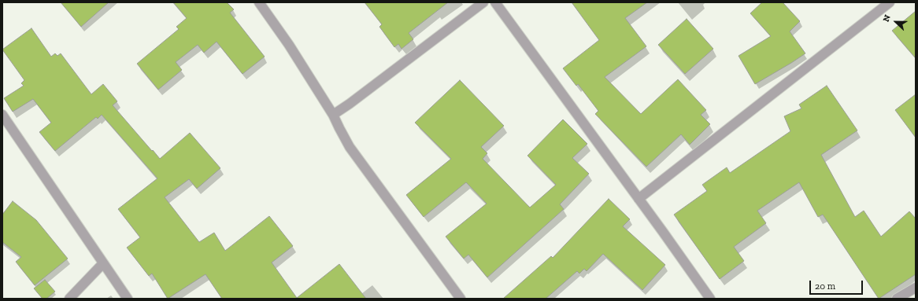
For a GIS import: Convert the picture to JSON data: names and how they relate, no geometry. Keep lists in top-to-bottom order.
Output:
{
  "scale_bar": "20 m",
  "north": "left"
}
